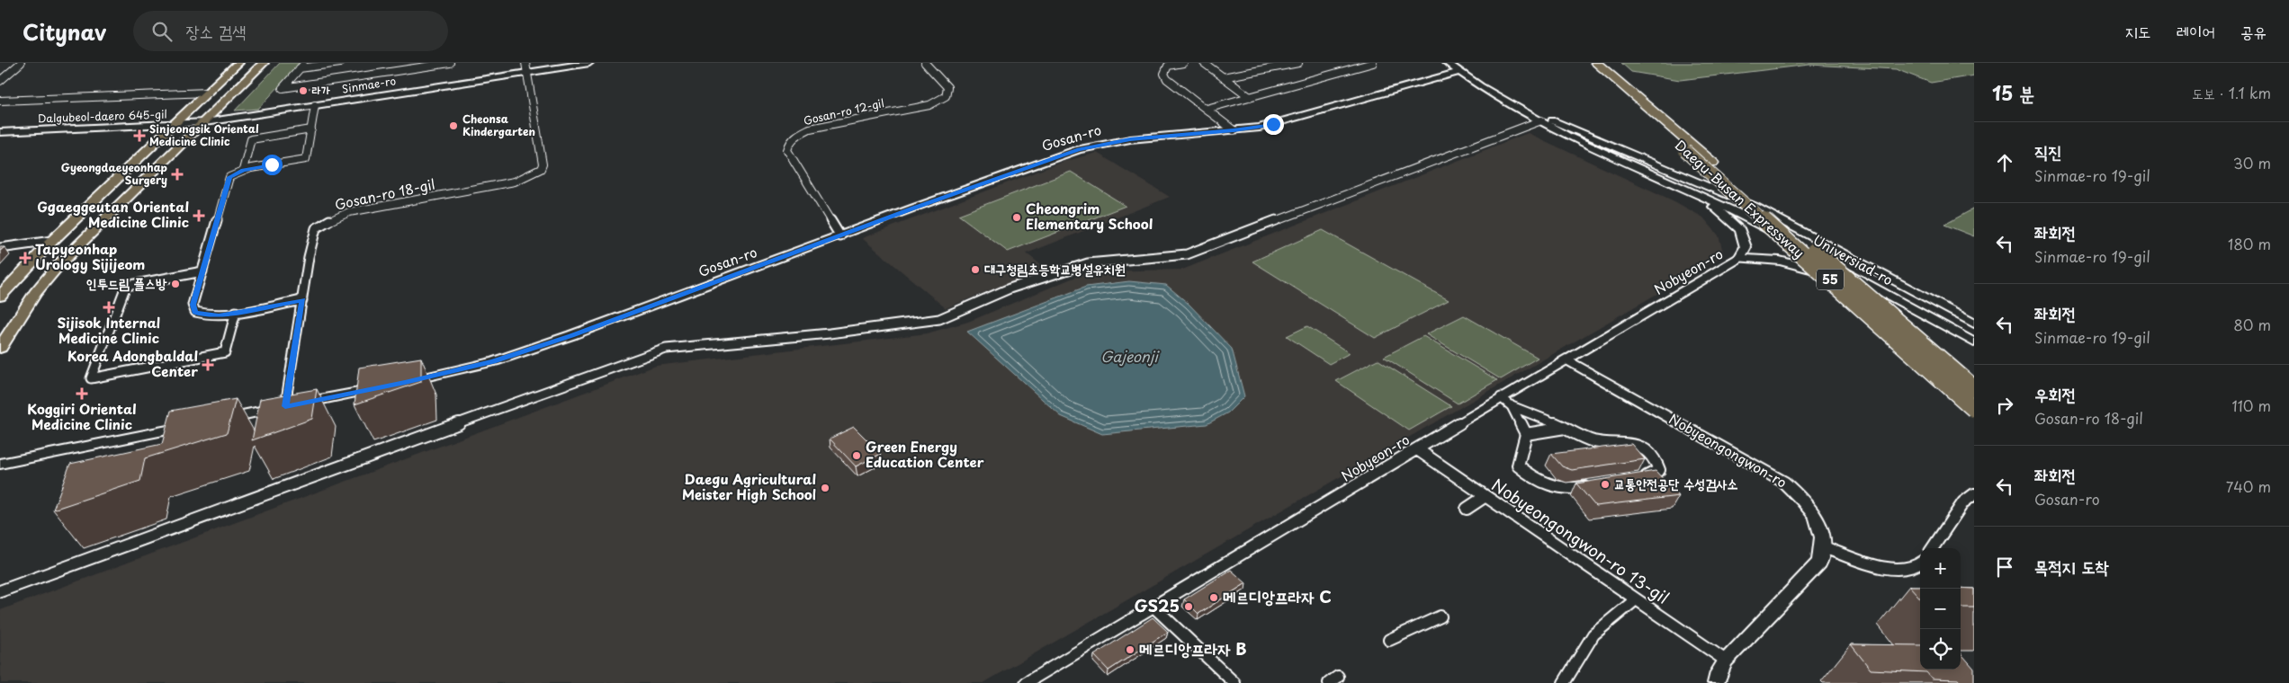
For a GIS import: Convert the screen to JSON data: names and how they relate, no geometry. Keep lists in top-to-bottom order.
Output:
{
  "streets": {
    "highway": ["Daegu-Busan Expressway", "55"],
    "main road": [
      "Sinmae-ro",
      "Dalgubeol-daero 645-gil",
      "Gosan-ro",
      "Universiad-ro",
      "Nobyeongongwon-ro"
    ],
    "street": [
      "Gosan-ro 12-gil",
      "Gosan-ro 18-gil",
      "Nobyeon-ro",
      "Nobyeongongwon-ro 13-gil"
    ]
  },
  "crossings": [
    ["Sinmae-ro", "Dalgubeol-daero 645-gil"],
    ["Sinmae-ro", "Gosan-ro 18-gil"],
    ["Gosan-ro 12-gil", "Gosan-ro"],
    ["Gosan-ro", "Universiad-ro"],
    ["Nobyeon-ro", "Nobyeongongwon-ro"],
    ["Nobyeon-ro", "Nobyeongongwon-ro 13-gil"]
  ],
  "water": ["Gajeonji"],
  "places": {
    "other": [
      "라가",
      "Cheonsa Kindergarten",
      "Cheongrim Elementary School",
      "대구청림초등학교병설유치원",
      "인투드림 플스방",
      "Green Energy Education Center",
      "교통안전공단 수성검사소",
      "Daegu Agricultural Meister High School",
      "메르디앙프라자 C",
      "GS25",
      "메르디앙프라자 B"
    ],
    "health": [
      "Sinjeongsik Oriental Medicine Clinic",
      "Gyeongdaeyeonhap Surgery",
      "Ggaeggeutan Oriental Medicine Clinic",
      "Tapyeonhap Urology Sijijeom",
      "Sijisok Internal Medicine Clinic",
      "Korea Adongbaldal Center",
      "Koggiri Oriental Medicine Clinic"
    ]
  },
  "page": {
    "header": "Citynav",
    "search": "장소 검색",
    "nav": ["지도", "레이어", "공유"],
    "heading": ["15 분", "도보 · 1.1 km"],
    "list": [
      ["직진", "Sinmae-ro 19-gil", "30 m"],
      ["좌회전", "Sinmae-ro 19-gil", "180 m"],
      ["좌회전", "Sinmae-ro 19-gil", "80 m"],
      ["우회전", "Gosan-ro 18-gil", "110 m"],
      ["좌회전", "Gosan-ro", "740 m"],
      "목적지 도착"
    ],
    "map_buttons": ["+", "−"]
  }
}
